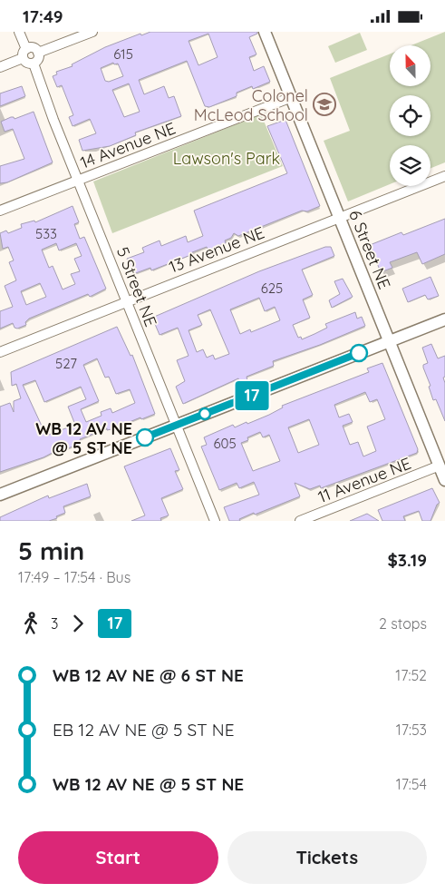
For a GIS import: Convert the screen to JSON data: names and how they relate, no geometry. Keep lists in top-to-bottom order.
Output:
{
  "streets": {
    "street": [
      "14 Avenue NE",
      "13 Avenue NE",
      "6 Street NE",
      "5 Street NE",
      "11 Avenue NE"
    ]
  },
  "crossings": [
    ["14 Avenue NE", "6 Street NE"],
    ["14 Avenue NE", "5 Street NE"],
    ["13 Avenue NE", "6 Street NE"],
    ["13 Avenue NE", "5 Street NE"],
    ["6 Street NE", "11 Avenue NE"]
  ],
  "parks": ["Lawson's Park"],
  "places": {
    "school or university": ["Colonel McLeod School"],
    "other": ["WB 12 AV NE @ 5 ST NE"]
  },
  "lines": ["bus line 17"],
  "house_numbers": [
    "615",
    "533",
    "625",
    "527",
    "605"
  ],
  "north": "top",
  "page": {
    "status": "17:49",
    "on_map": "17",
    "heading": ["5 min", "17:49 – 17:54 · Bus", "$3.19"],
    "legs": ["3", "17", "2 stops"],
    "list": [
      {
        "name": "WB 12 AV NE @ 6 ST NE",
        "value": "17:52"
      },
      {
        "name": "EB 12 AV NE @ 5 ST NE",
        "value": "17:53"
      },
      {
        "name": "WB 12 AV NE @ 5 ST NE",
        "value": "17:54"
      }
    ],
    "buttons": ["Start", "Tickets"]
  }
}
